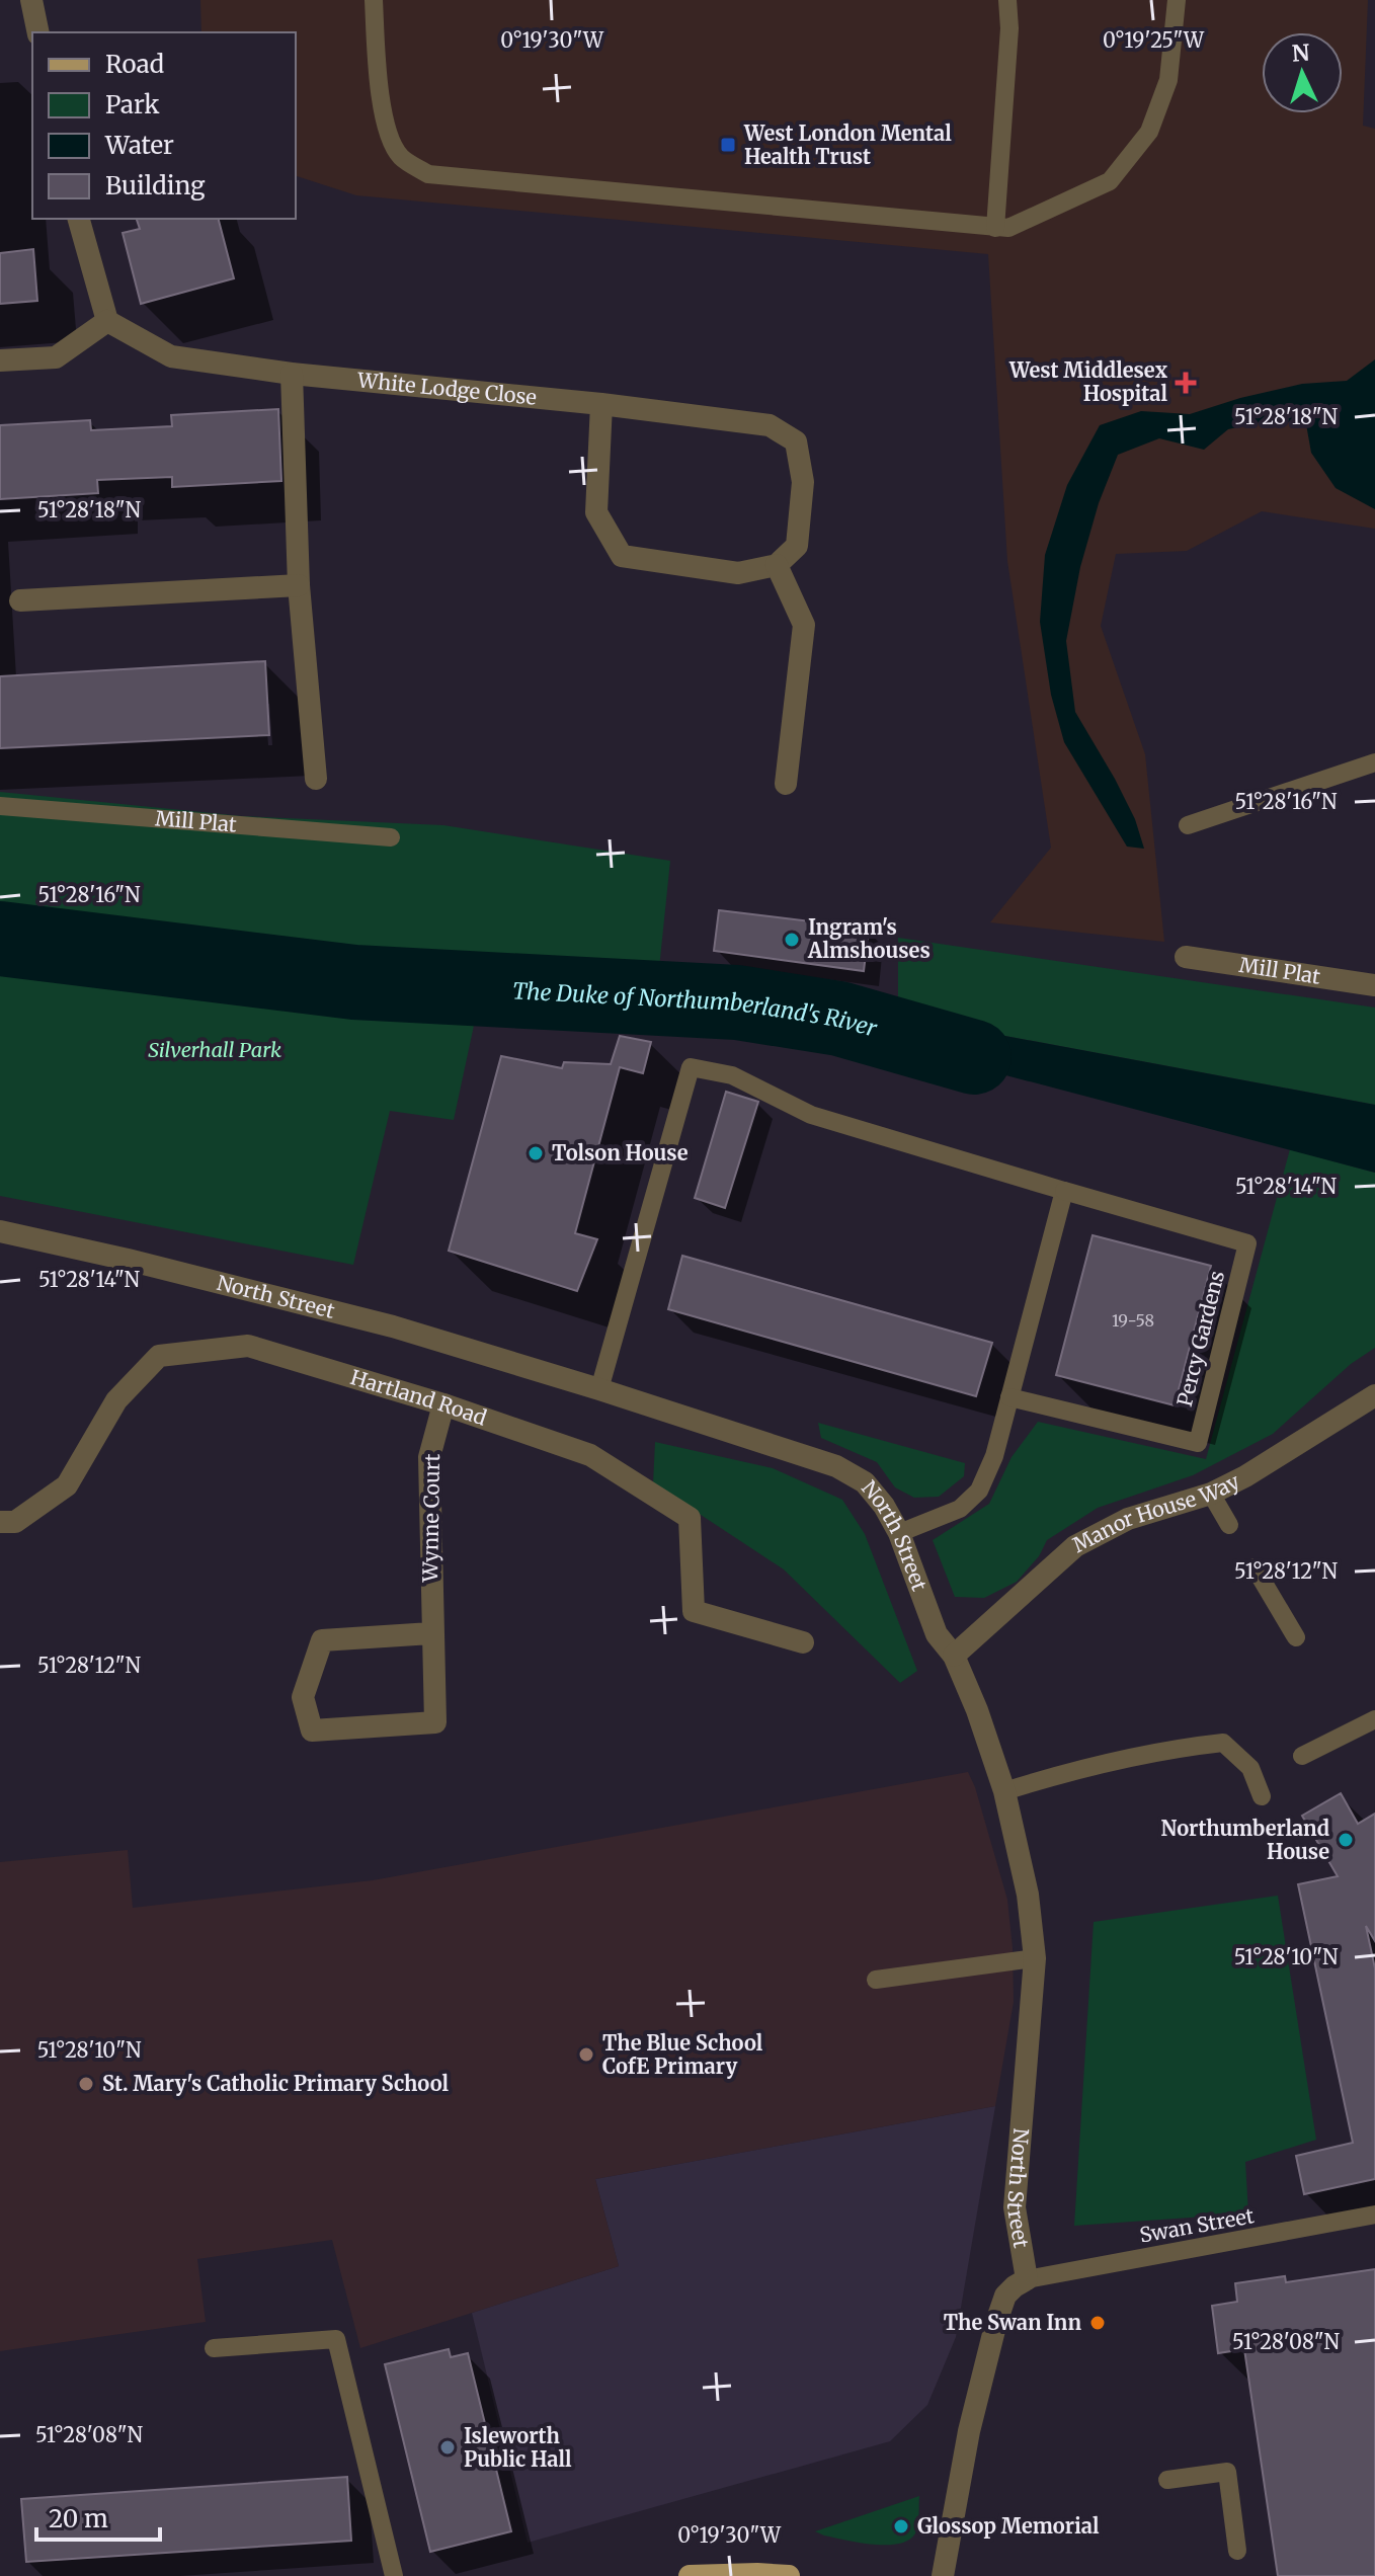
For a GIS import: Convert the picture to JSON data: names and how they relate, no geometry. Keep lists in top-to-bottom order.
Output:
{
  "streets": {
    "street": [
      "White Lodge Close",
      "Mill Plat",
      "North Street",
      "Hartland Road",
      "Manor House Way",
      "Wynne Court"
    ],
    "lane": ["Percy Gardens", "Swan Street"]
  },
  "crossings": [
    ["North Street", "Percy Gardens"],
    ["North Street", "Manor House Way"],
    ["North Street", "Swan Street"],
    ["Hartland Road", "Wynne Court"]
  ],
  "water": ["The Duke of Northumberland's River"],
  "parks": ["Silverhall Park"],
  "places": {
    "transit": ["West London Mental Health Trust"],
    "health": ["West Middlesex Hospital"],
    "other": [
      "Ingram's Almshouses",
      "Tolson House",
      "Northumberland House",
      "The Blue School CofE Primary",
      "St. Mary's Catholic Primary School",
      "The Swan Inn",
      "Isleworth Public Hall",
      "Glossop Memorial"
    ]
  },
  "house_numbers": ["19-58"],
  "legend": [
    "Road",
    "Park",
    "Water",
    "Building"
  ],
  "scale_bar": "20 m",
  "north": "top",
  "coordinates": [
    "0°19'30\"W",
    "0°19'25\"W",
    "51°28'18\"N",
    "51°28'16\"N",
    "51°28'14\"N",
    "51°28'12\"N",
    "51°28'10\"N",
    "51°28'08\"N"
  ]
}
